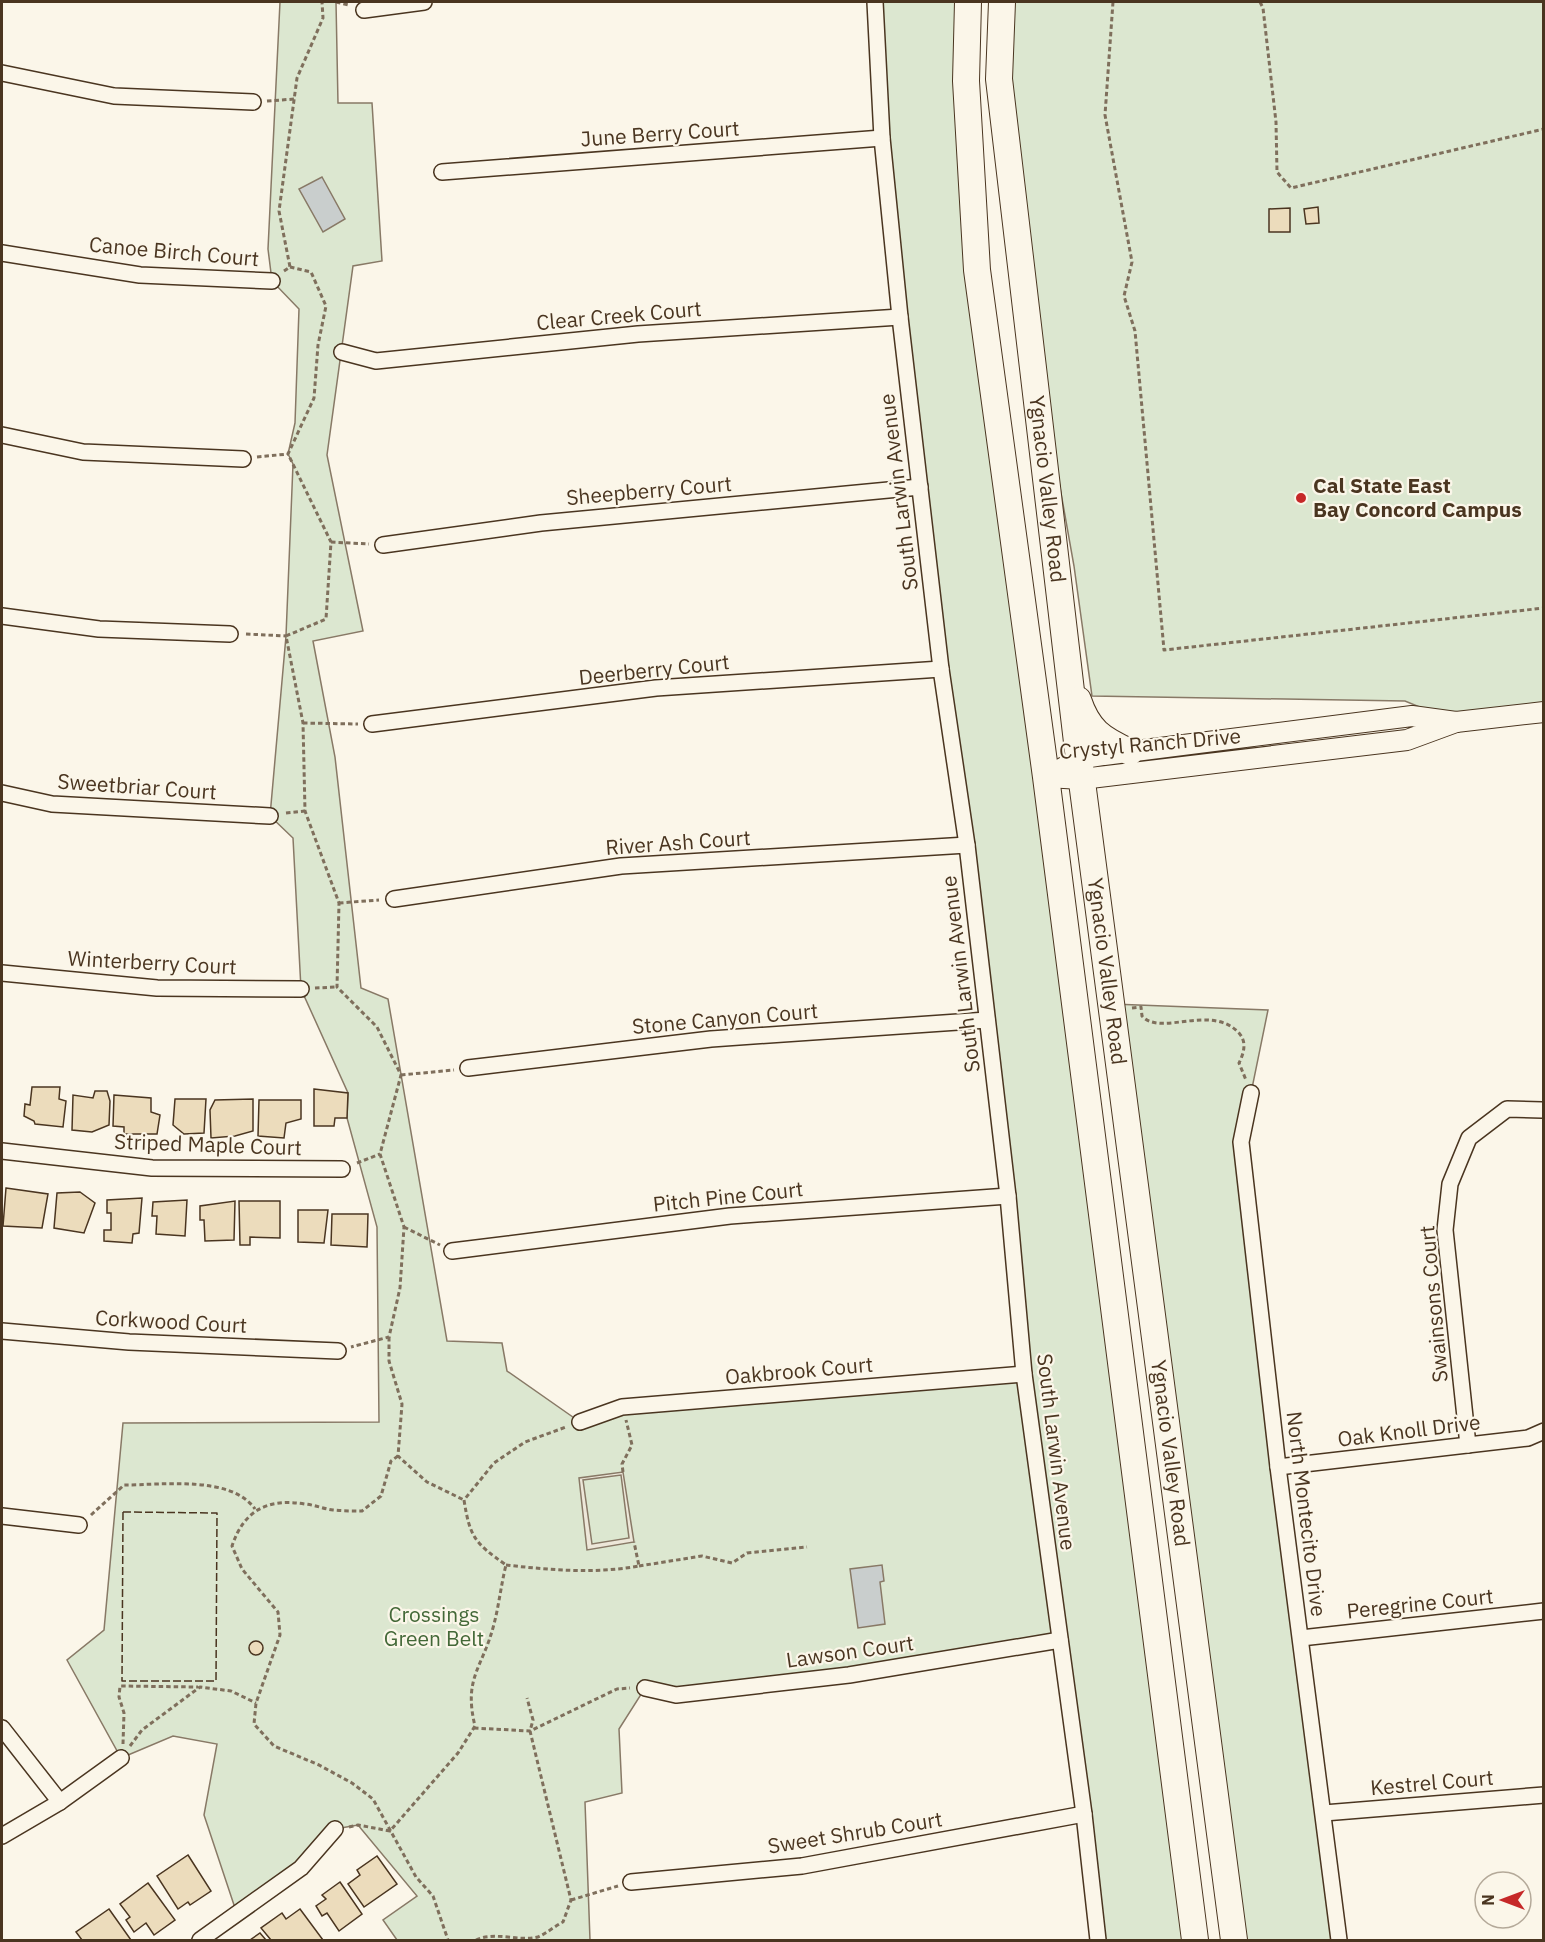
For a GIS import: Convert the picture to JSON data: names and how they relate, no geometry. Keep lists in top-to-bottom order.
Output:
{
  "streets": {
    "highway": ["Ygnacio Valley Road"],
    "street": [
      "June Berry Court",
      "Canoe Birch Court",
      "Clear Creek Court",
      "Sheepberry Court",
      "South Larwin Avenue",
      "Deerberry Court",
      "Crystyl Ranch Drive",
      "Sweetbriar Court",
      "River Ash Court",
      "Winterberry Court",
      "Stone Canyon Court",
      "Striped Maple Court",
      "Pitch Pine Court",
      "Swainsons Court",
      "Corkwood Court",
      "Oakbrook Court",
      "Oak Knoll Drive",
      "North Montecito Drive",
      "Peregrine Court",
      "Lawson Court",
      "Kestrel Court",
      "Sweet Shrub Court"
    ]
  },
  "crossings": [
    ["June Berry Court", "South Larwin Avenue"],
    ["Clear Creek Court", "South Larwin Avenue"],
    ["Ygnacio Valley Road", "Crystyl Ranch Drive"],
    ["Sheepberry Court", "South Larwin Avenue"],
    ["South Larwin Avenue", "Deerberry Court"],
    ["South Larwin Avenue", "River Ash Court"],
    ["South Larwin Avenue", "Stone Canyon Court"],
    ["South Larwin Avenue", "Pitch Pine Court"],
    ["South Larwin Avenue", "Oakbrook Court"],
    ["South Larwin Avenue", "Lawson Court"],
    ["South Larwin Avenue", "Sweet Shrub Court"],
    ["Swainsons Court", "Oak Knoll Drive"],
    ["Oak Knoll Drive", "North Montecito Drive"],
    ["North Montecito Drive", "Peregrine Court"],
    ["North Montecito Drive", "Kestrel Court"]
  ],
  "parks": ["Crossings Green Belt"],
  "places": ["Cal State East Bay Concord Campus"],
  "north": "left"
}
